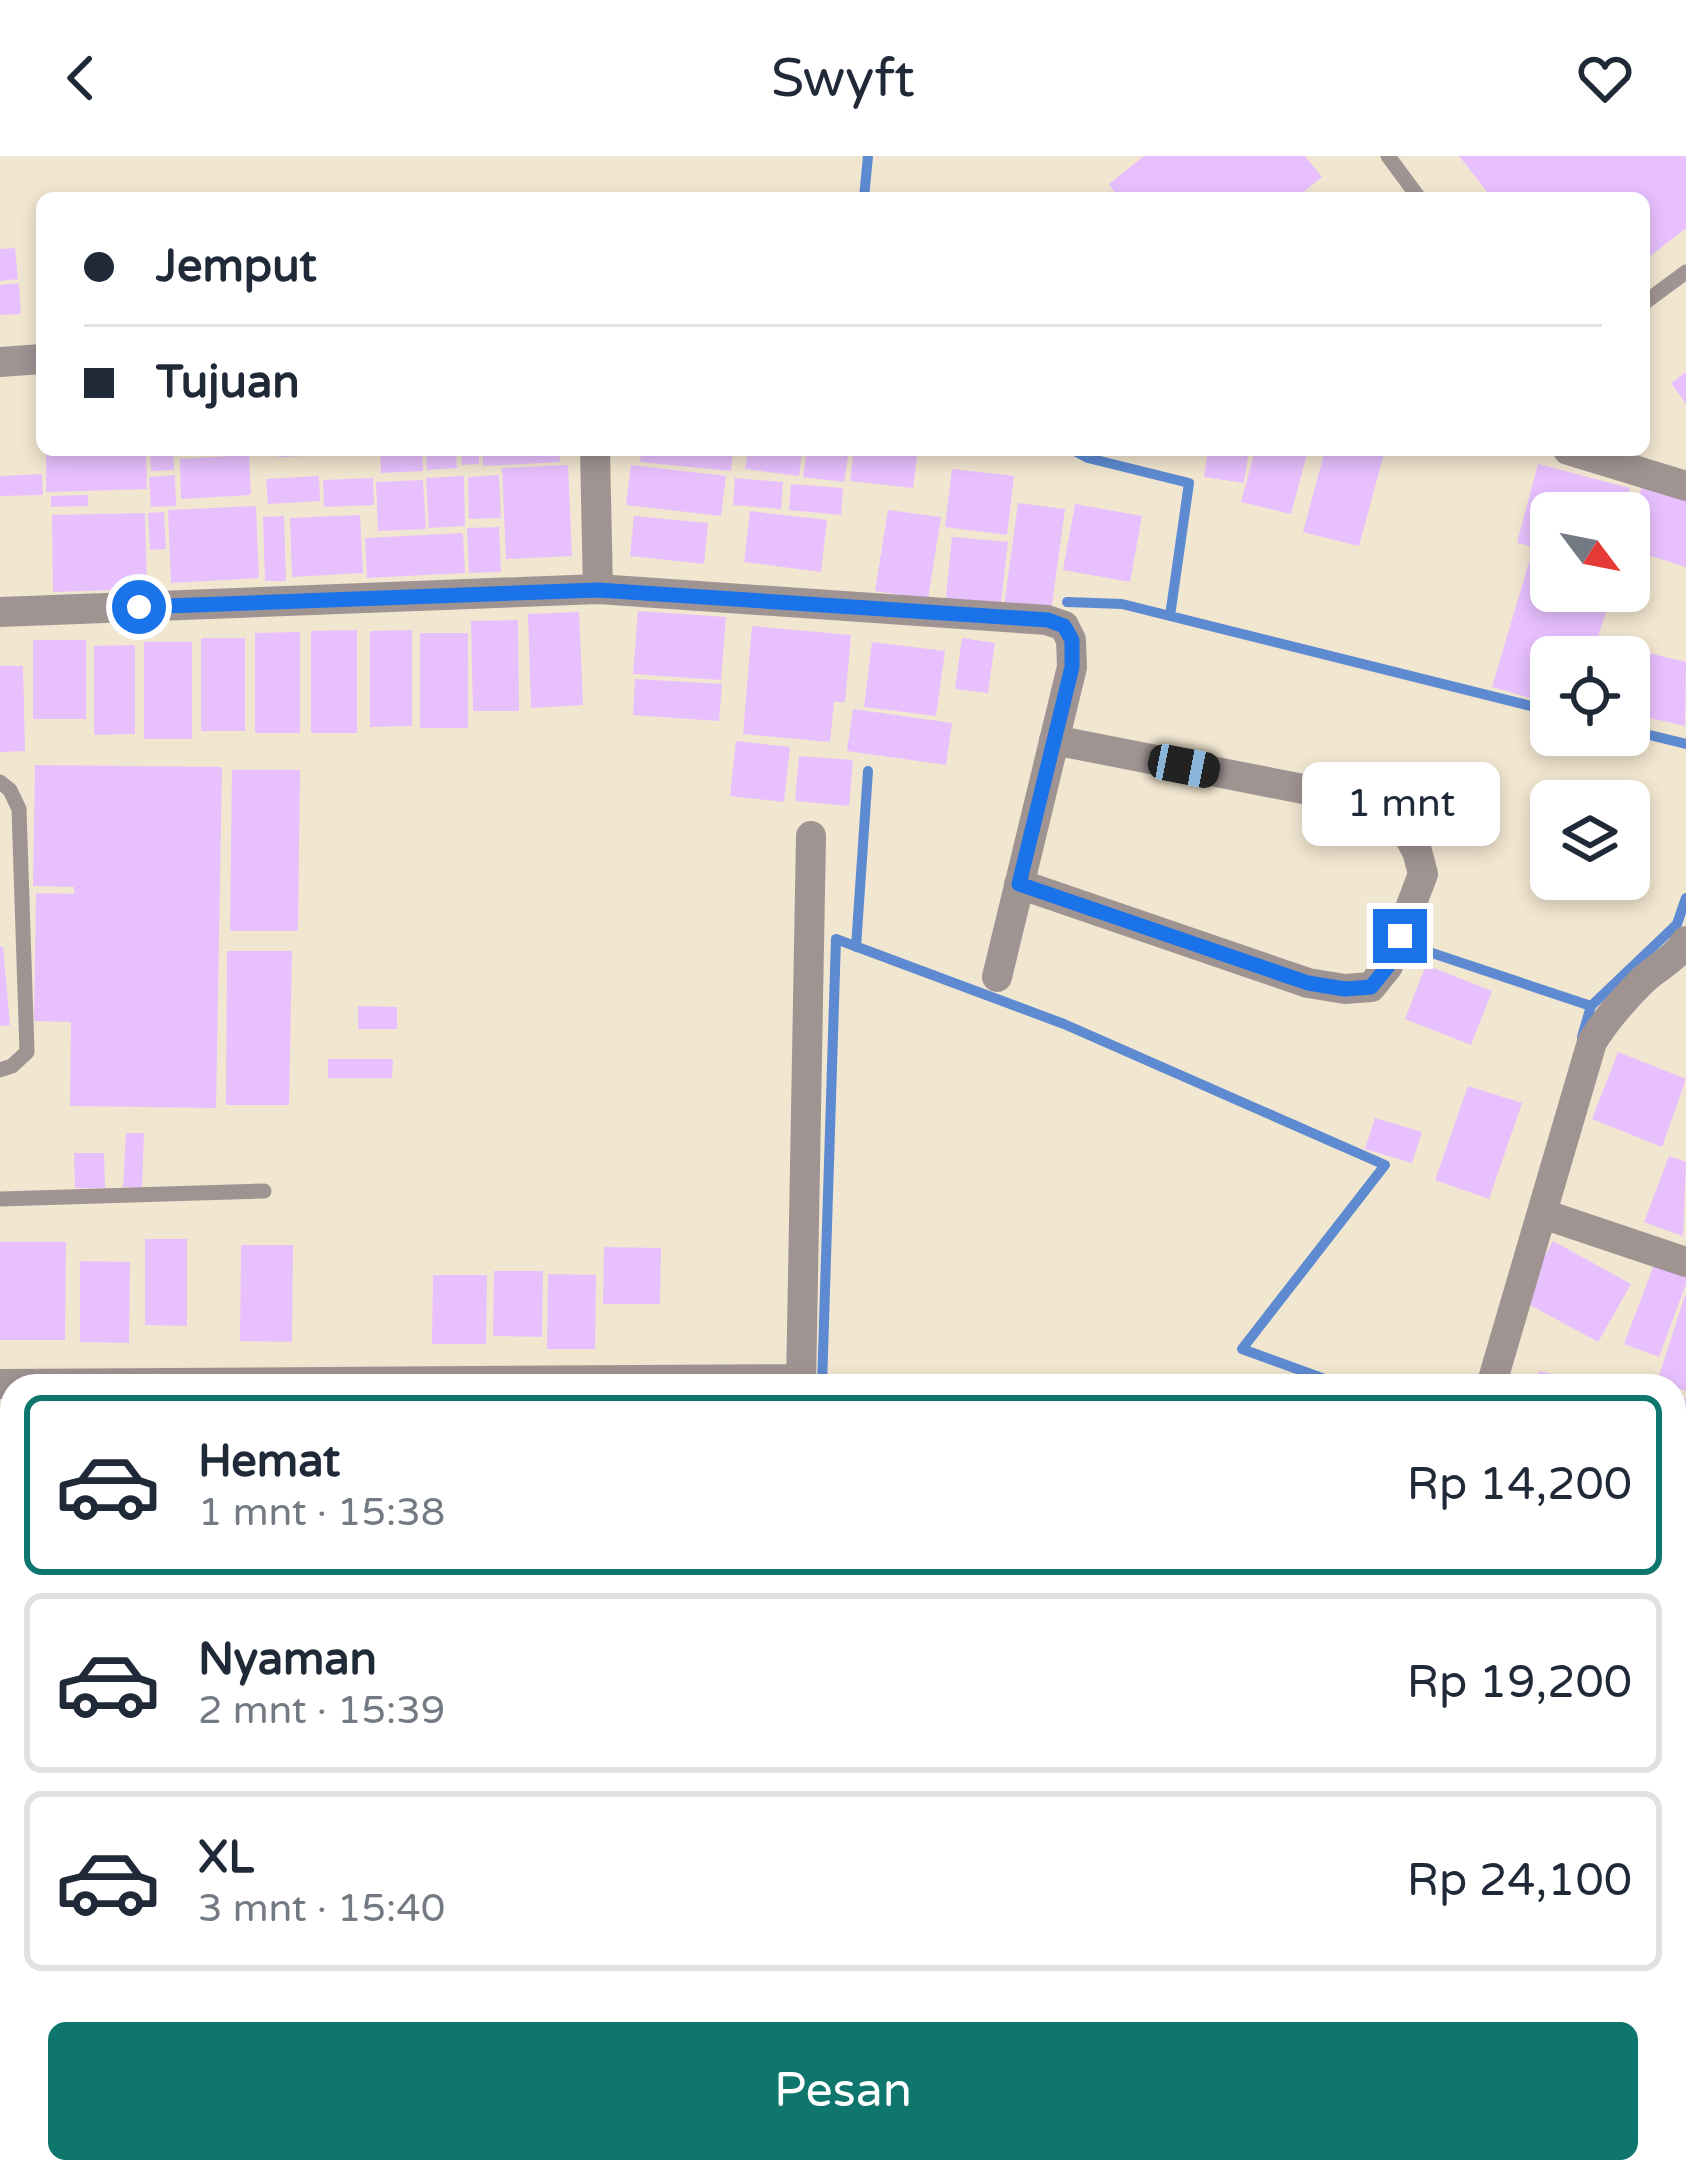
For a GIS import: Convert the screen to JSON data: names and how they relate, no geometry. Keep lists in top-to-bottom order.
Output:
{
  "north": "bottom right",
  "page": {
    "header": "Swyft",
    "banner": ["Jemput", "Tujuan"],
    "bubble": "1 mnt",
    "list": [
      {
        "name": "Hemat",
        "note": "1 mnt · 15:38",
        "value": "Rp 14,200"
      },
      {
        "name": "Nyaman",
        "note": "2 mnt · 15:39",
        "value": "Rp 19,200"
      },
      {
        "name": "XL",
        "note": "3 mnt · 15:40",
        "value": "Rp 24,100"
      }
    ],
    "buttons": "Pesan"
  }
}
